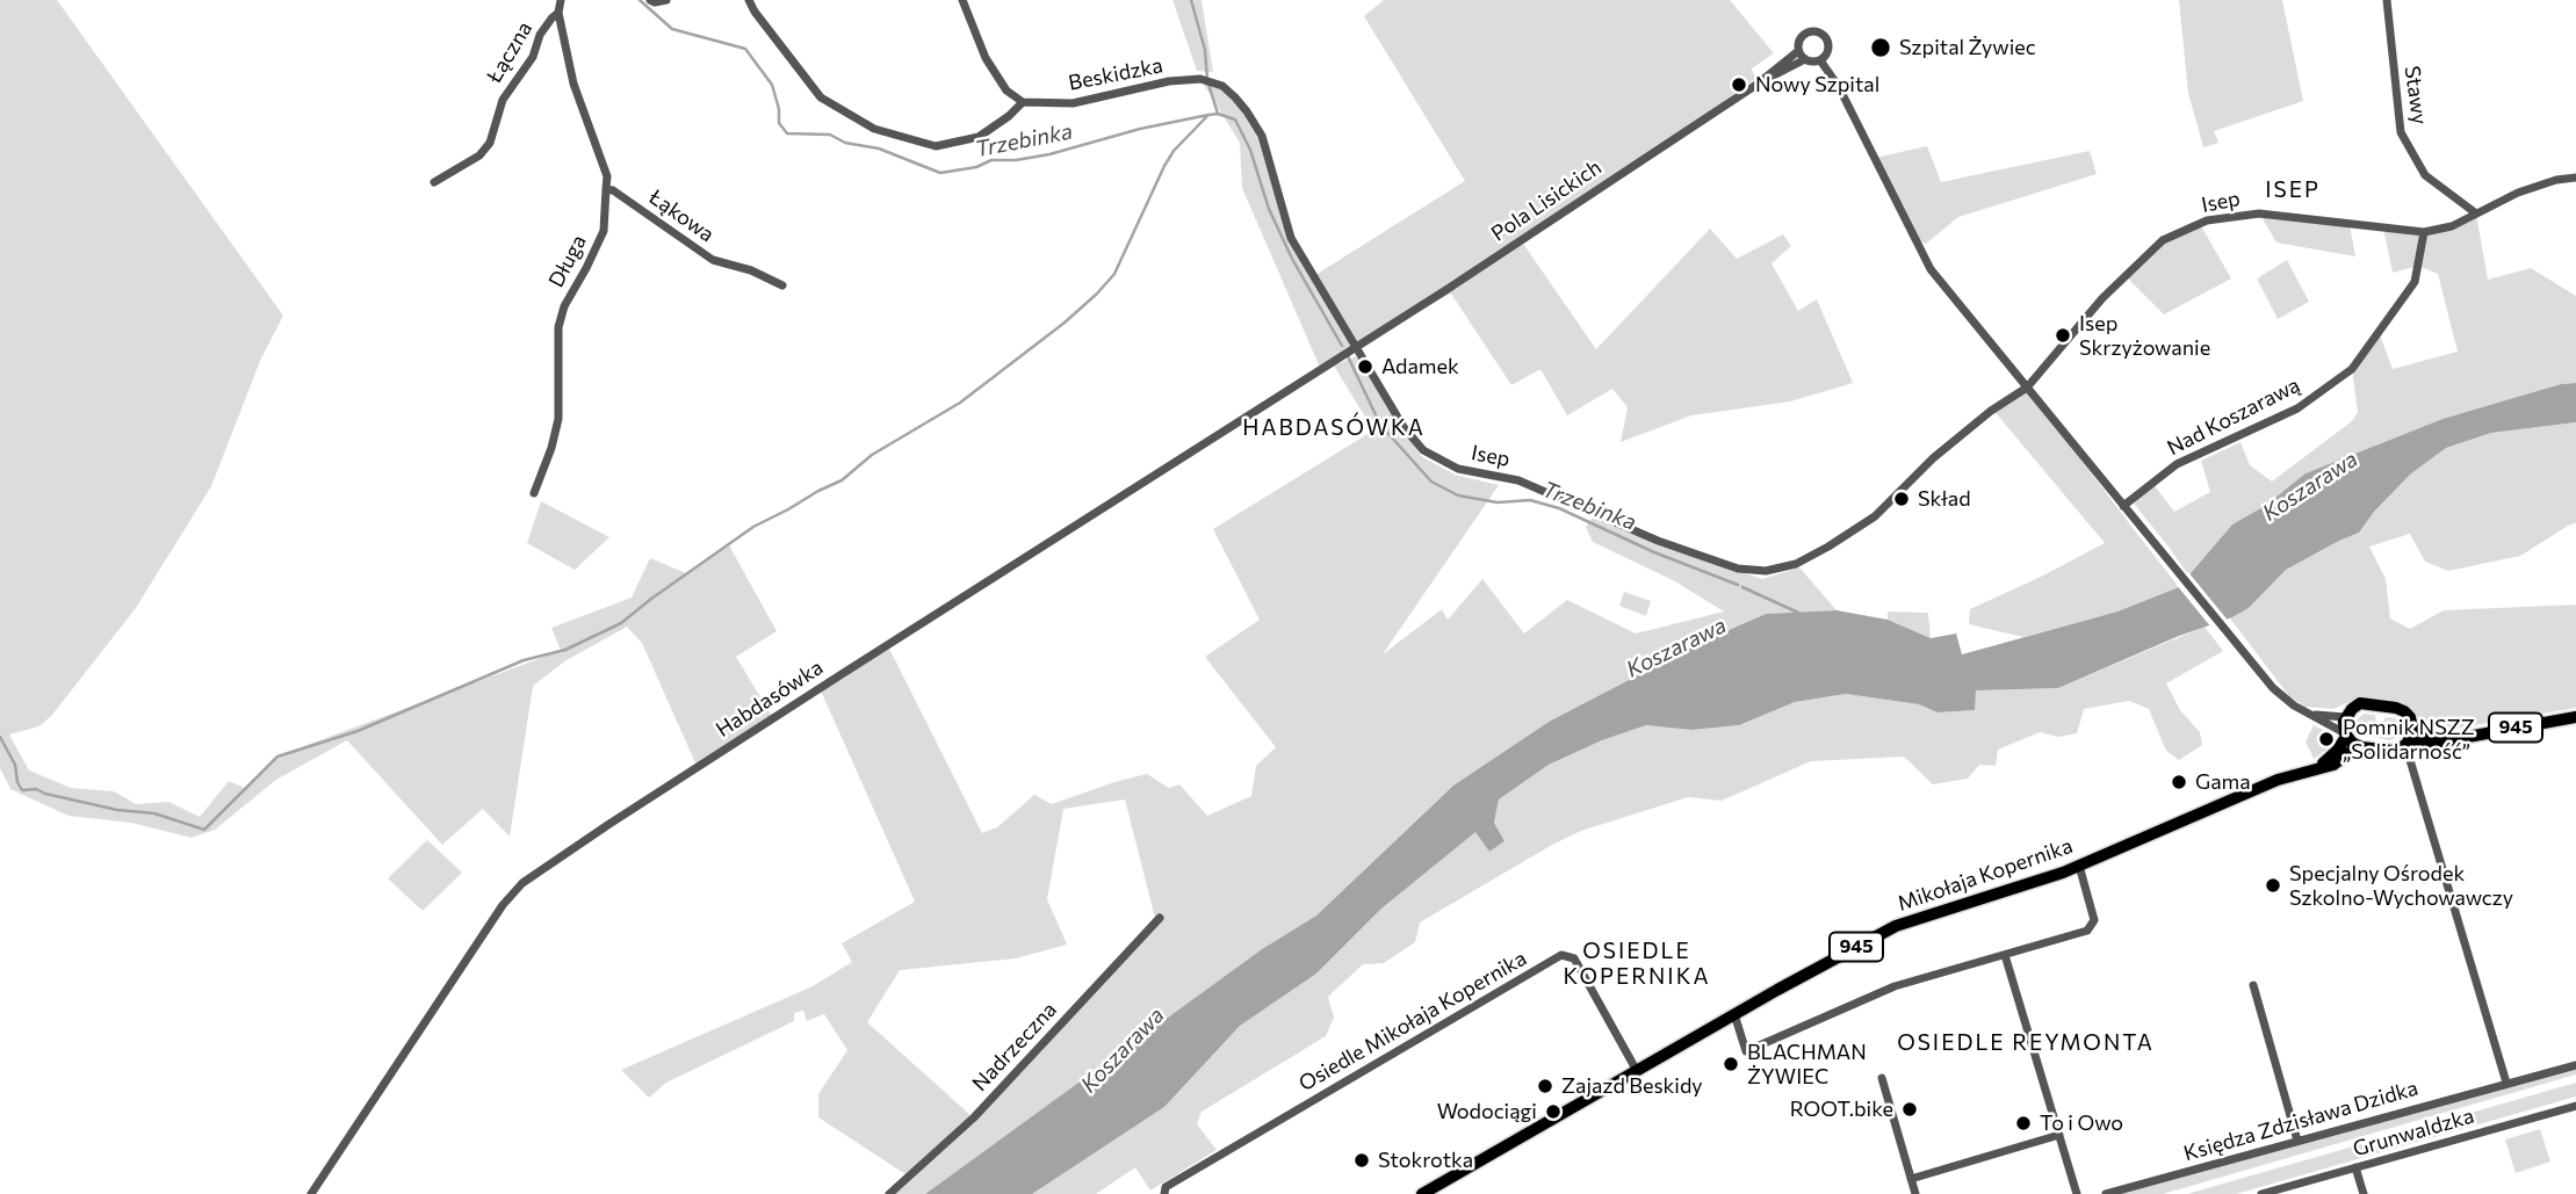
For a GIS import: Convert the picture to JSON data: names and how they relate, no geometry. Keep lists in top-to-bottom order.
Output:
{
  "streets": {
    "main road": ["945", "Mikołaja Kopernika"],
    "street": [
      "Łączna",
      "Beskidzka",
      "Stawy",
      "Pola Lisickich",
      "Isep",
      "Łąkowa",
      "Długa",
      "Nad Koszarawą",
      "Habdasówka",
      "Osiedle Mikołaja Kopernika",
      "Nadrzeczna",
      "Księdza Zdzisława Dzidka",
      "Grunwaldzka"
    ]
  },
  "crossings": [
    ["Łączna", "Długa"],
    ["Beskidzka", "Isep"],
    ["Stawy", "Isep"],
    ["Pola Lisickich", "Isep"],
    ["Pola Lisickich", "Habdasówka"],
    ["Isep", "Nad Koszarawą"],
    ["Isep", "Habdasówka"],
    ["Łąkowa", "Długa"],
    ["945", "Mikołaja Kopernika"],
    ["Mikołaja Kopernika", "Osiedle Mikołaja Kopernika"]
  ],
  "districts": [
    "ISEP",
    "HABDASÓWKA",
    "OSIEDLE KOPERNIKA",
    "OSIEDLE REYMONTA"
  ],
  "water": ["Trzebinka", "Koszarawa"],
  "places": [
    "Szpital Żywiec",
    "Nowy Szpital",
    "Isep Skrzyżowanie",
    "Adamek",
    "Skład",
    "Pomnik NSZZ „Solidarność”",
    "Gama",
    "Specjalny Ośrodek Szkolno-Wychowawczy",
    "BLACHMAN ŻYWIEC",
    "Zajazd Beskidy",
    "ROOT.bike",
    "Wodociągi",
    "To i Owo",
    "Stokrotka"
  ]
}
